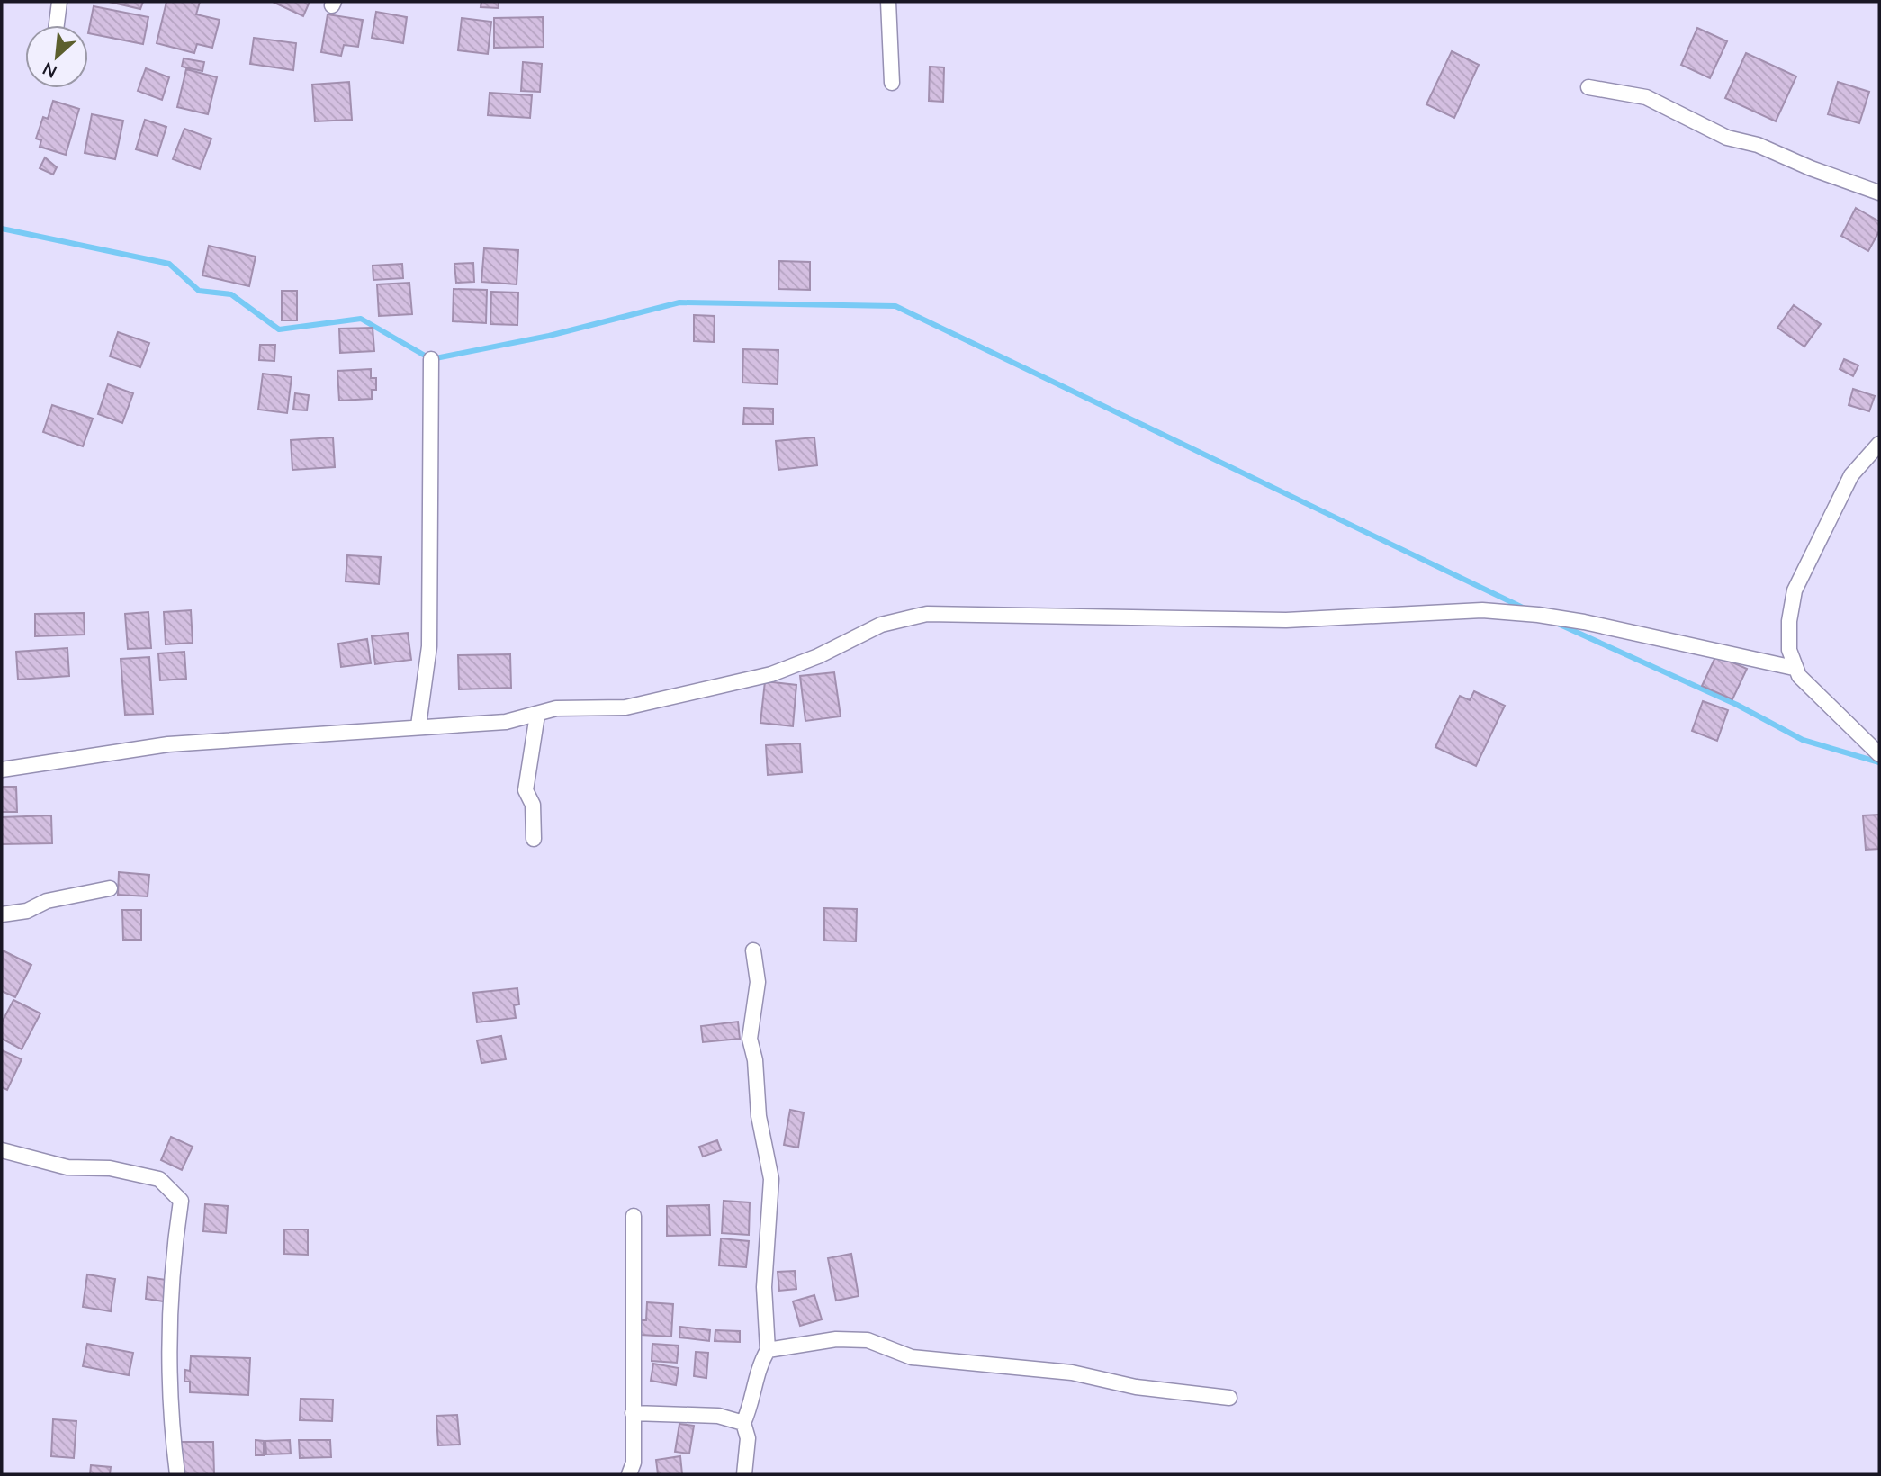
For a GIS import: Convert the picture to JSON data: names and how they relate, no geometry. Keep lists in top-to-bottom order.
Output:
{
  "north": "bottom left"
}
